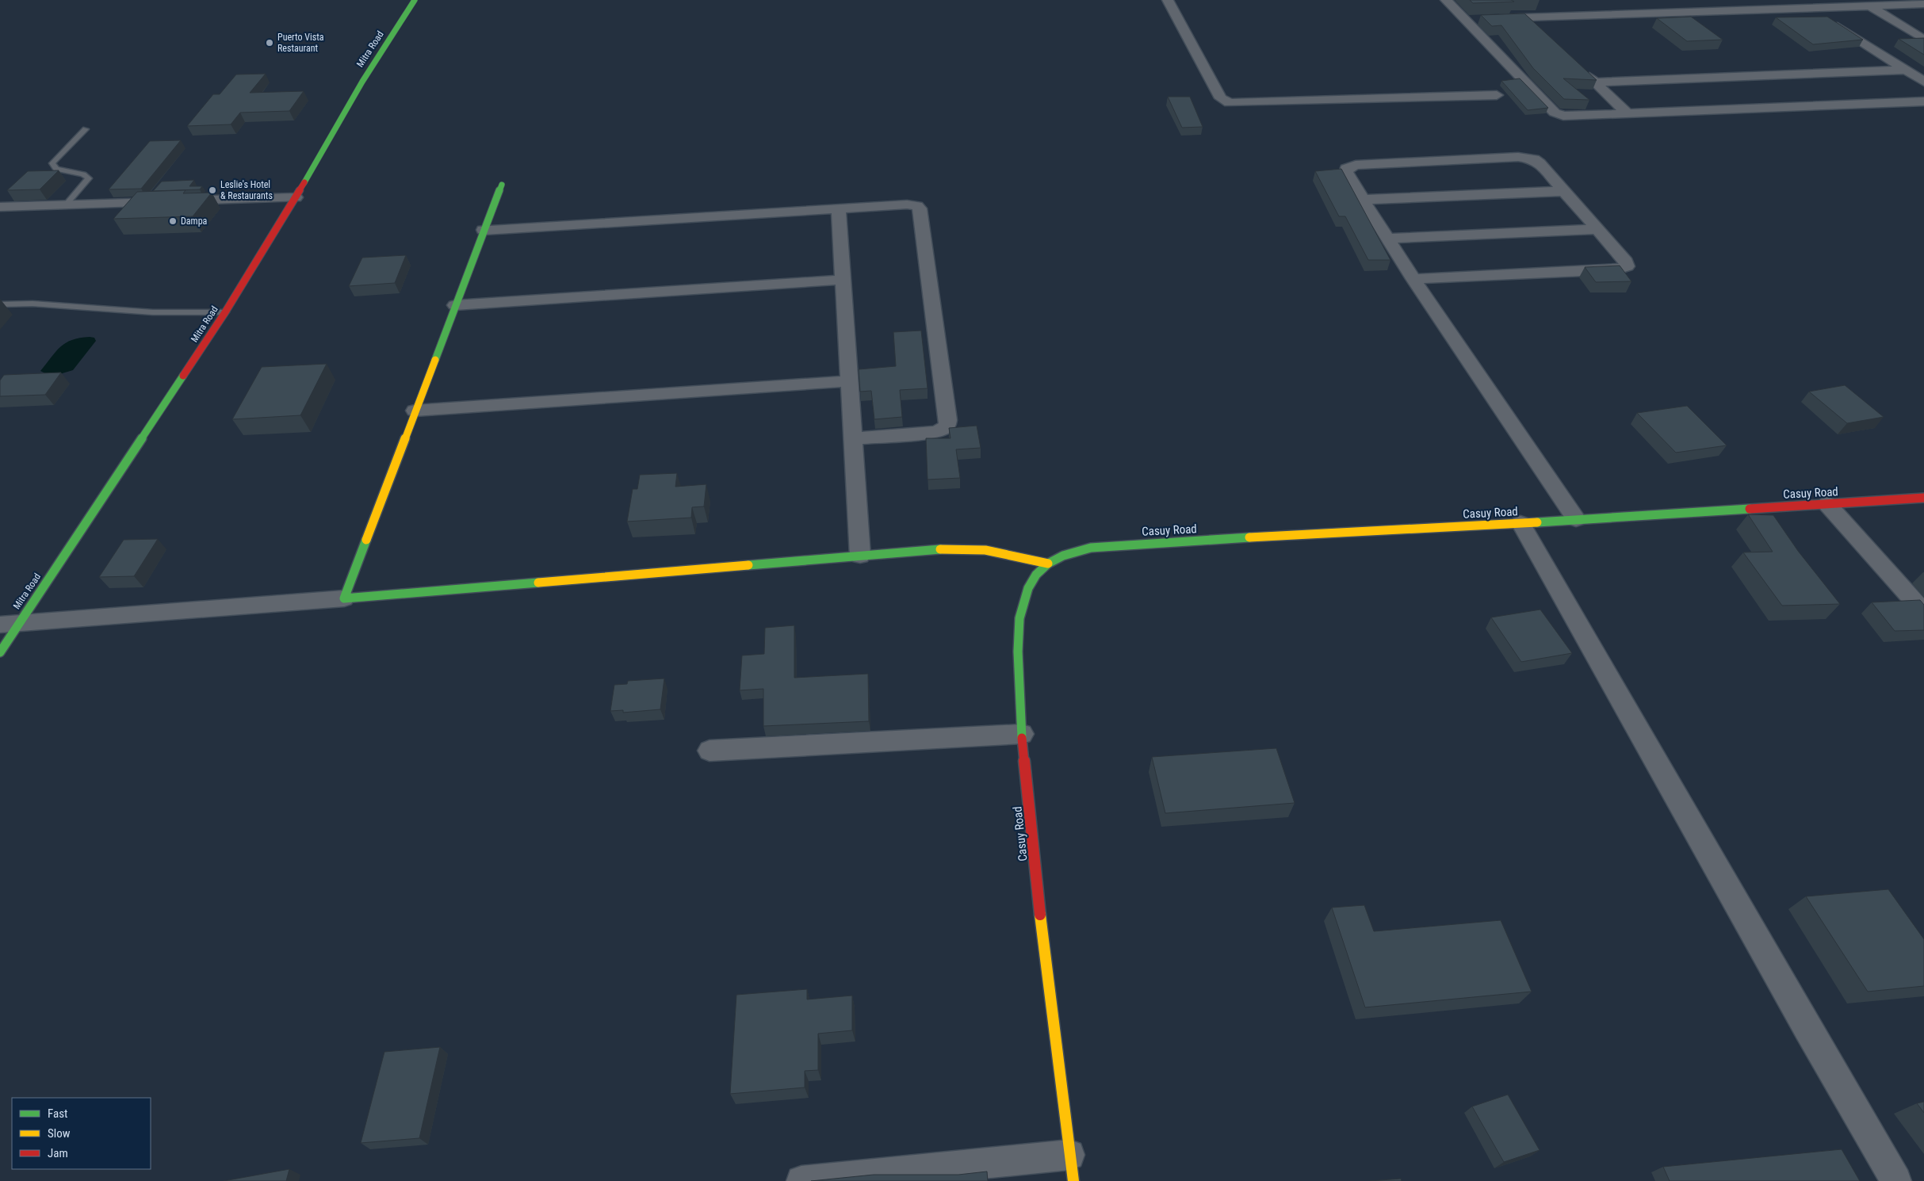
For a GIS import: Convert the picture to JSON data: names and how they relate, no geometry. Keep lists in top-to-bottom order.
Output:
{
  "streets": {
    "street": ["Mitra Road", "Casuy Road"]
  },
  "places": ["Puerto Vista Restaurant", "Leslie's Hotel & Restaurants", "Dampa"],
  "legend": ["Fast", "Slow", "Jam"]
}
